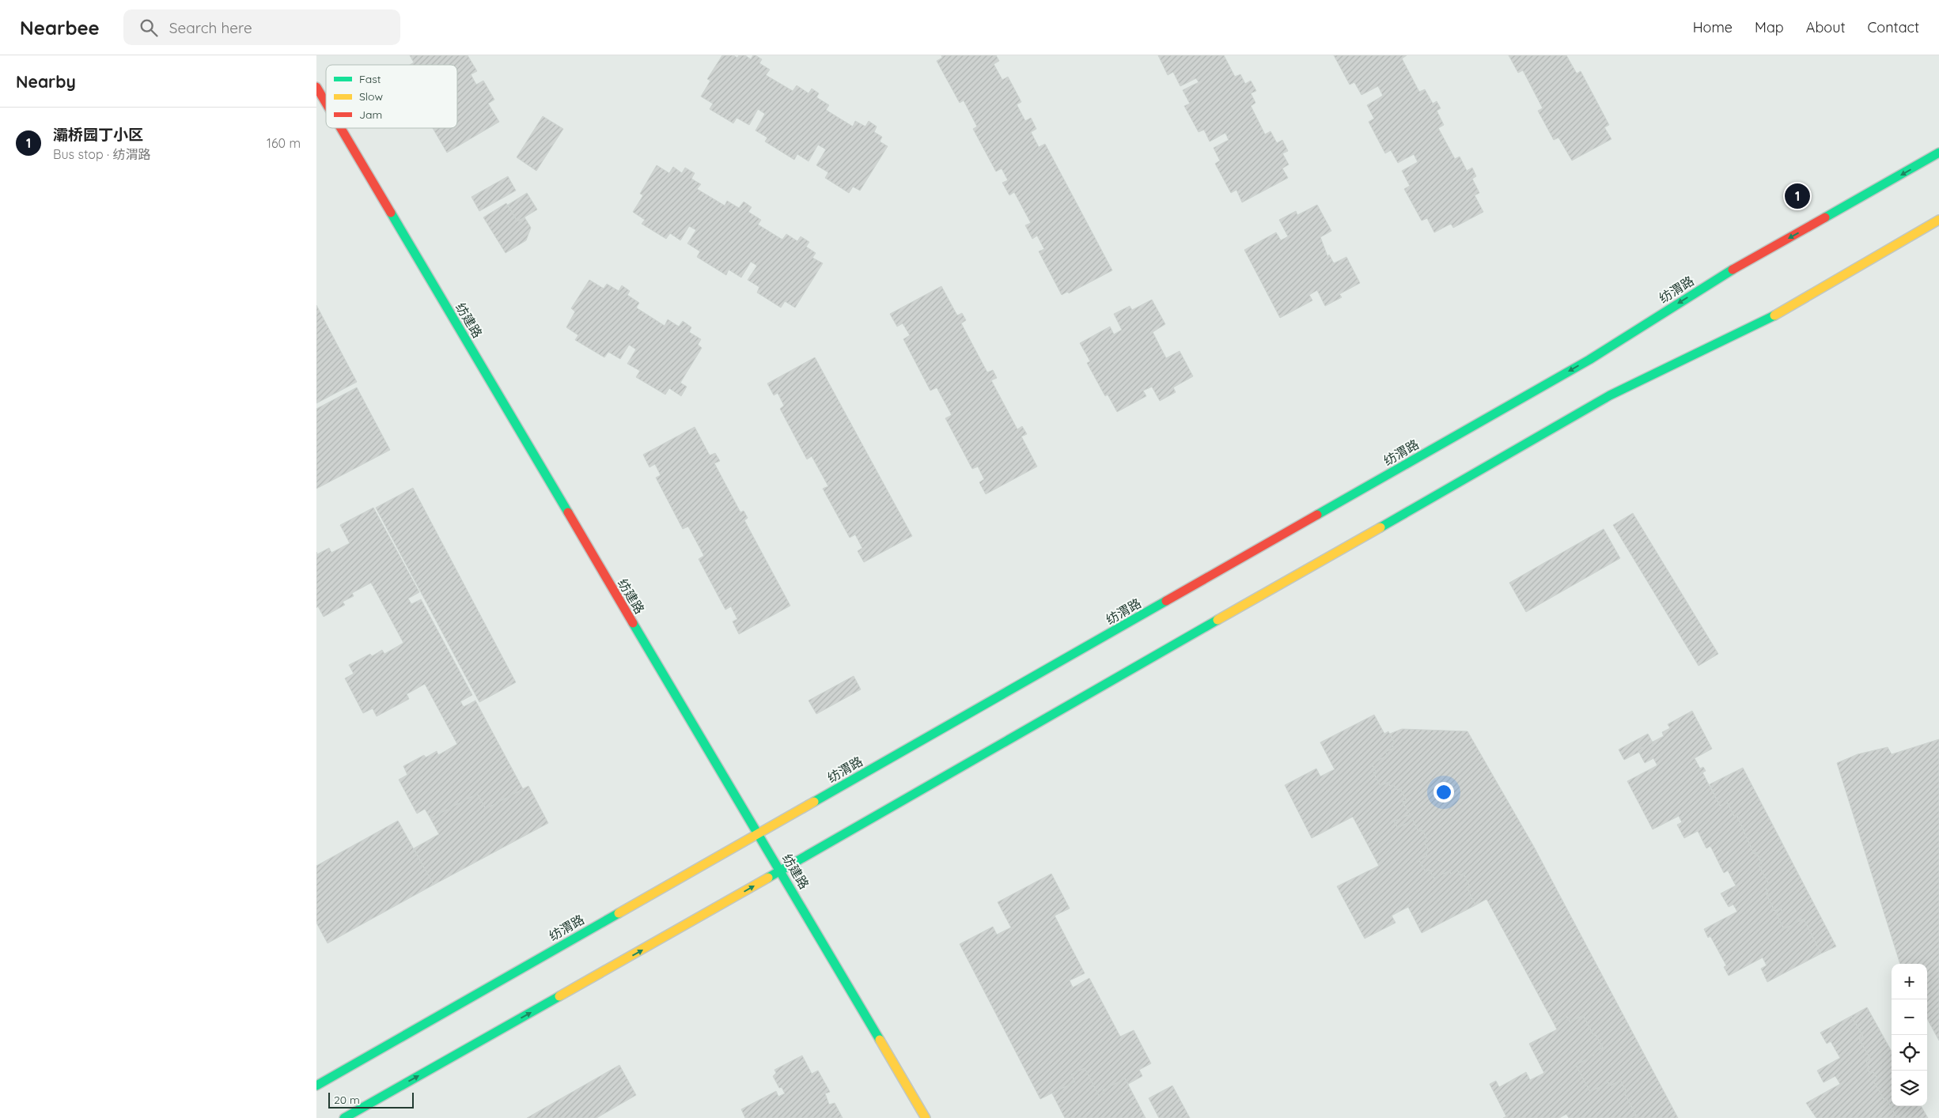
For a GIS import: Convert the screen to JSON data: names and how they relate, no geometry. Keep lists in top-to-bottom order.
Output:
{
  "streets": {
    "main road": ["纺渭路", "纺建路"]
  },
  "crossings": [
    ["纺渭路", "纺建路"]
  ],
  "legend": ["Fast", "Slow", "Jam"],
  "scale_bar": "20 m",
  "page": {
    "header": "Nearbee",
    "search": "Search here",
    "nav": [
      "Home",
      "Map",
      "About",
      "Contact"
    ],
    "heading": "Nearby",
    "list": [
      {
        "mark": "1",
        "name": "灞桥园丁小区",
        "note": "Bus stop · 纺渭路",
        "value": "160 m"
      }
    ],
    "pins": "1",
    "map_buttons": ["+", "−"],
    "scale": "20 m"
  }
}
